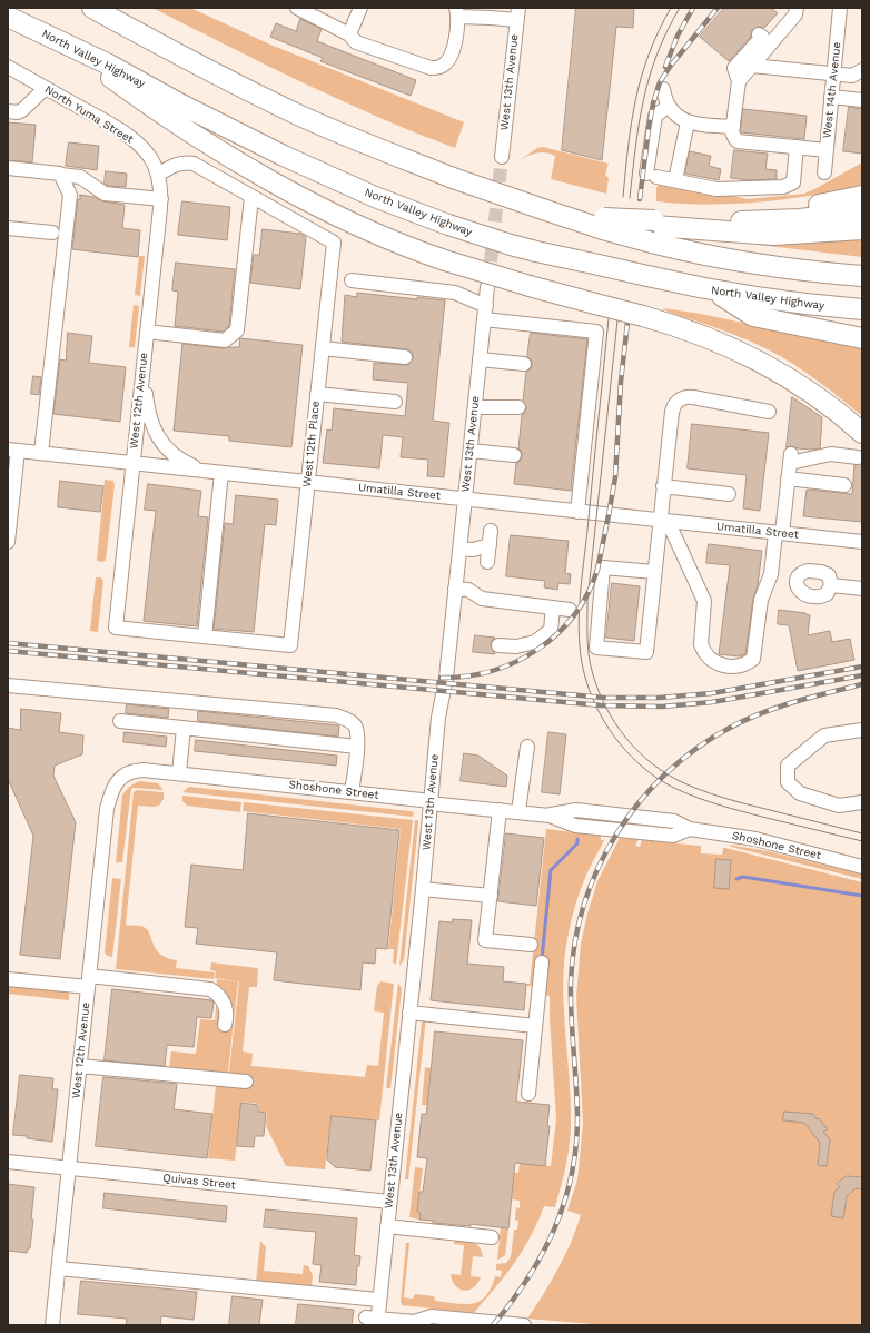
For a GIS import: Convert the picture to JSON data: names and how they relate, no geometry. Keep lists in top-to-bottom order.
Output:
{
  "streets": {
    "highway": ["North Valley Highway"],
    "street": [
      "West 13th Avenue",
      "West 14th Avenue",
      "North Yuma Street",
      "West 12th Avenue",
      "West 12th Place",
      "Umatilla Street",
      "Shoshone Street",
      "Quivas Street"
    ]
  },
  "crossings": [
    ["West 13th Avenue", "Umatilla Street"],
    ["West 13th Avenue", "Shoshone Street"],
    ["West 13th Avenue", "Quivas Street"],
    ["North Yuma Street", "West 12th Avenue"],
    ["West 12th Avenue", "West 12th Place"],
    ["West 12th Avenue", "Umatilla Street"],
    ["West 12th Avenue", "Shoshone Street"],
    ["West 12th Avenue", "Quivas Street"],
    ["West 12th Place", "Umatilla Street"]
  ]
}
